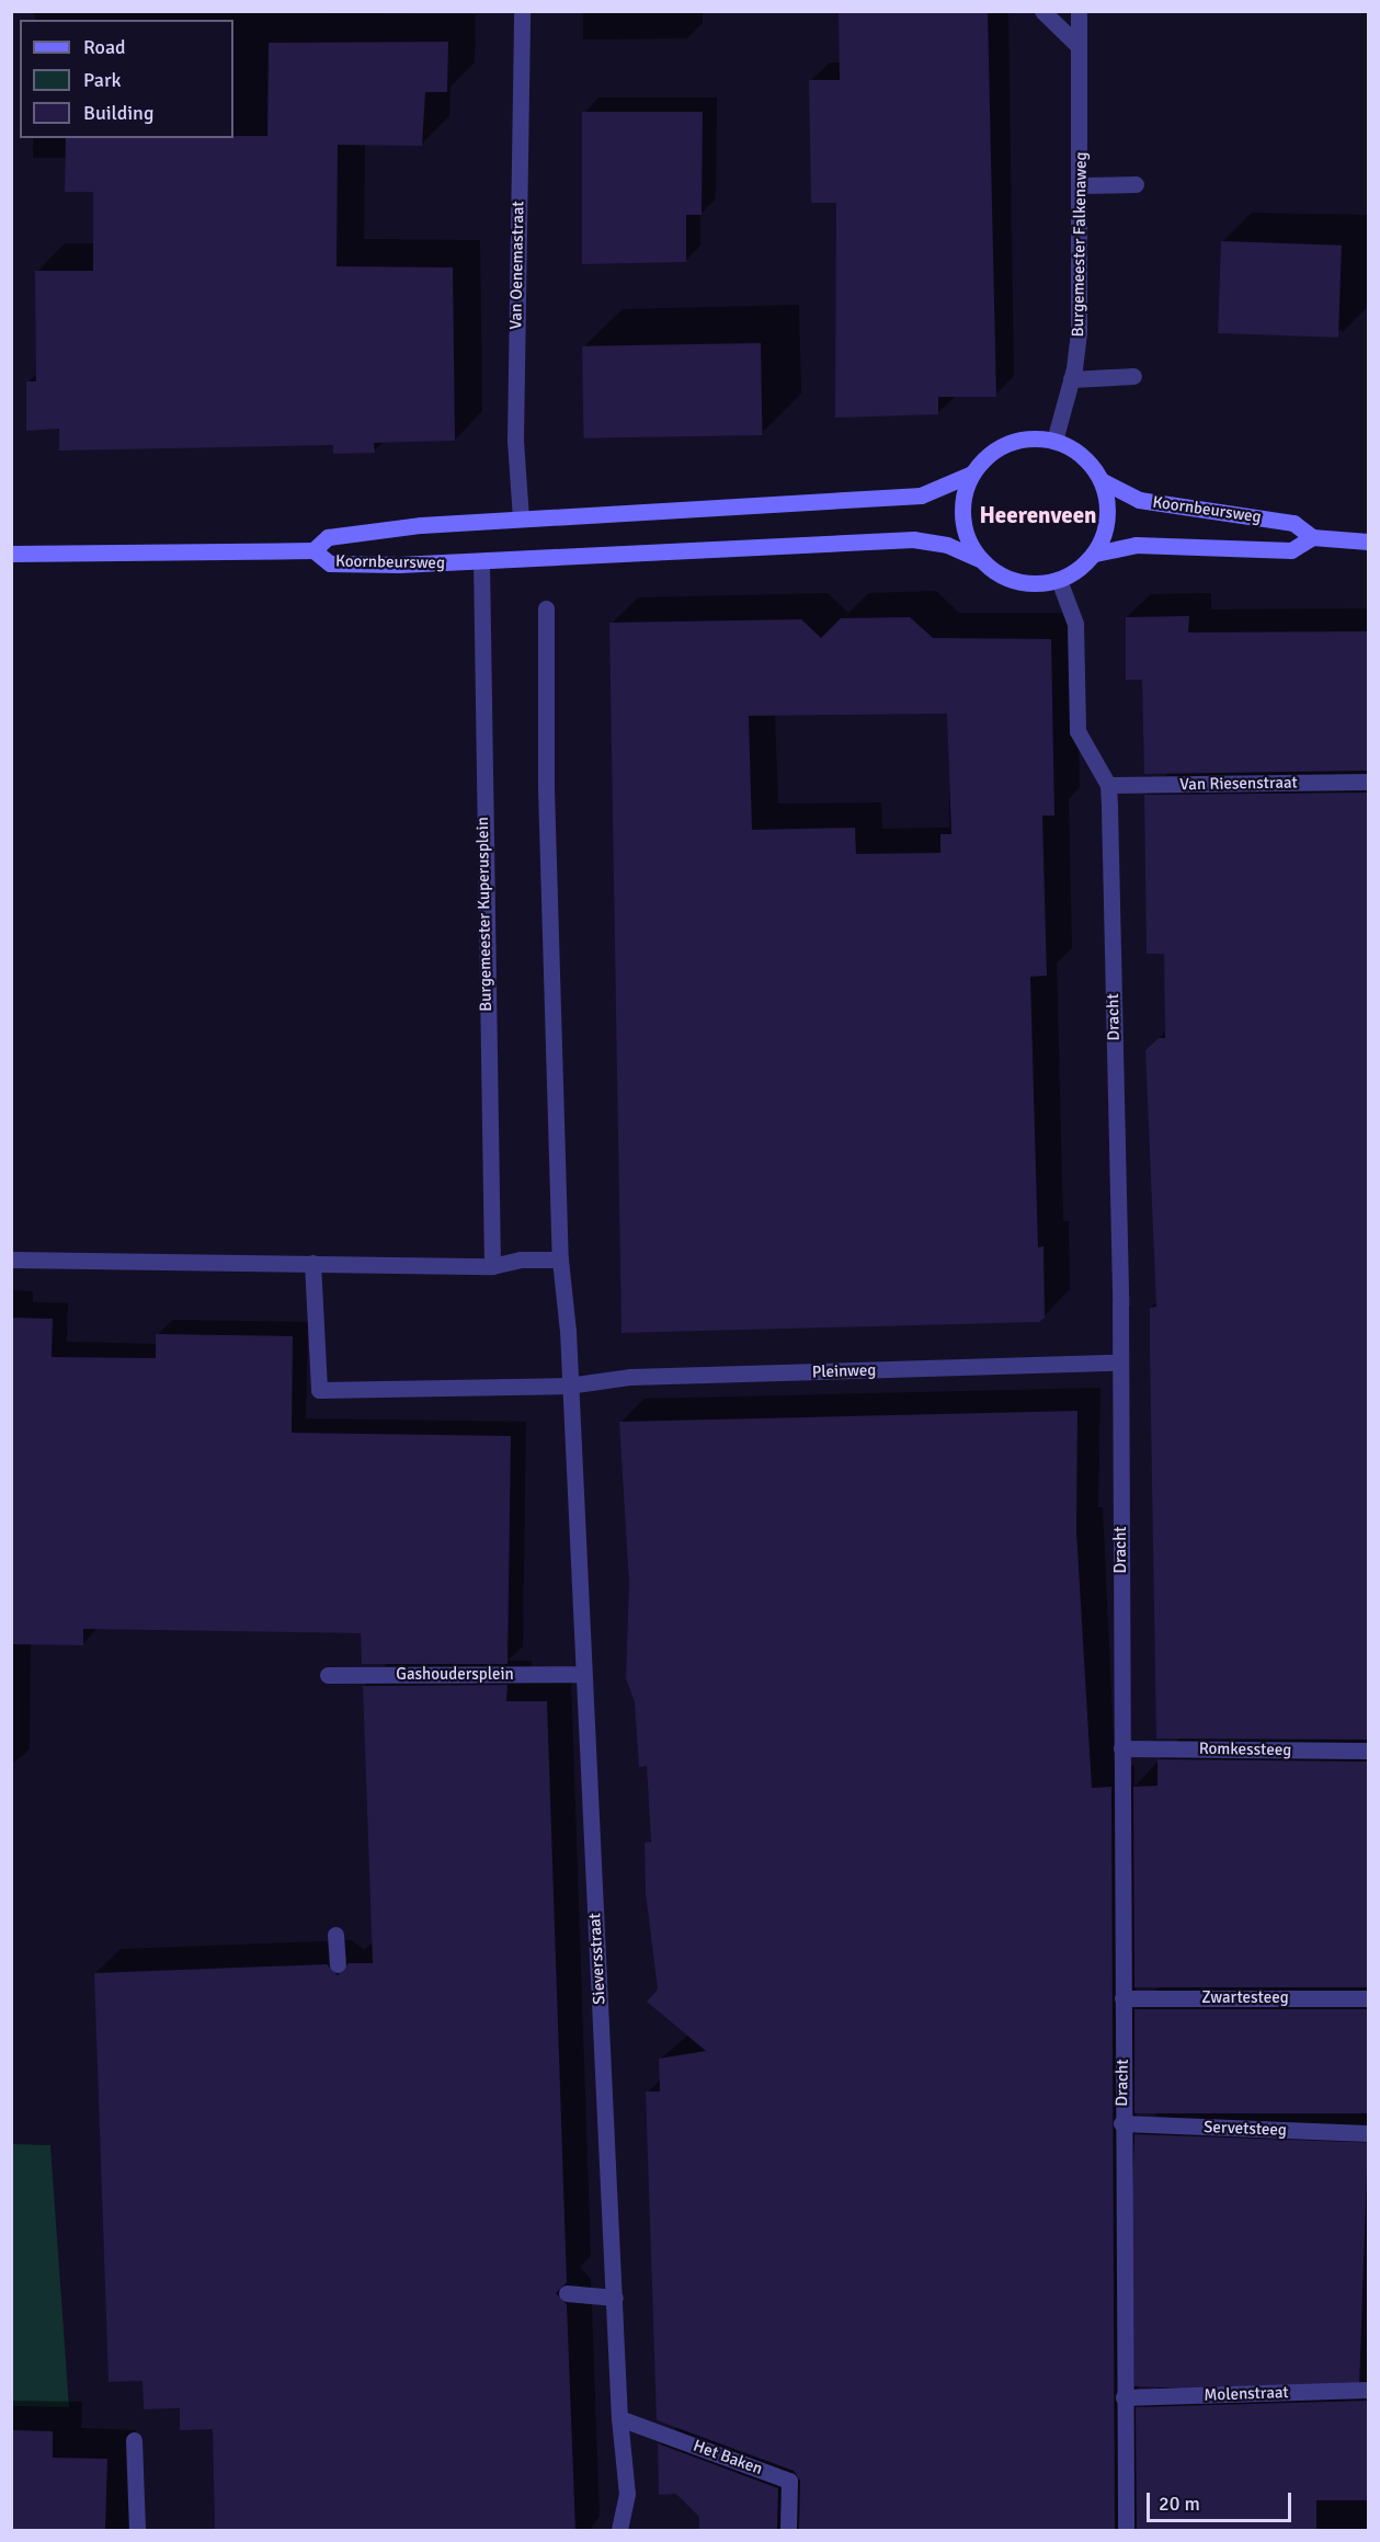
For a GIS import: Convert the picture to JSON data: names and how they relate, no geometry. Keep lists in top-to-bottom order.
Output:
{
  "streets": {
    "main road": ["Koornbeursweg"],
    "street": [
      "Burgemeester Falkenaweg",
      "Van Oenemastraat",
      "Van Riesenstraat",
      "Burgemeester Kuperusplein",
      "Dracht",
      "Pleinweg",
      "Gashoudersplein",
      "Romkessteeg",
      "Sieversstraat",
      "Zwartesteeg",
      "Servetsteeg",
      "Molenstraat",
      "Het Baken"
    ]
  },
  "crossings": [
    ["Burgemeester Falkenaweg", "Koornbeursweg"],
    ["Burgemeester Falkenaweg", "Dracht"],
    ["Van Oenemastraat", "Koornbeursweg"],
    ["Koornbeursweg", "Burgemeester Kuperusplein"],
    ["Koornbeursweg", "Dracht"],
    ["Van Riesenstraat", "Dracht"],
    ["Dracht", "Pleinweg"],
    ["Dracht", "Romkessteeg"],
    ["Dracht", "Zwartesteeg"],
    ["Dracht", "Servetsteeg"],
    ["Dracht", "Molenstraat"],
    ["Pleinweg", "Sieversstraat"],
    ["Gashoudersplein", "Sieversstraat"],
    ["Sieversstraat", "Het Baken"]
  ],
  "districts": ["Heerenveen"],
  "legend": ["Road", "Park", "Building"],
  "scale_bar": "20 m"
}
